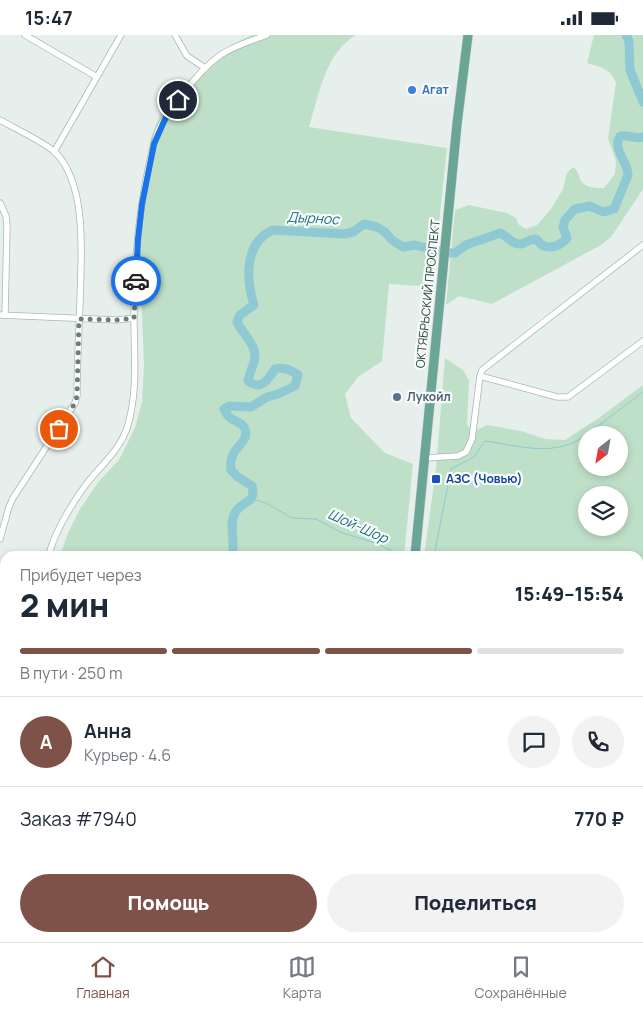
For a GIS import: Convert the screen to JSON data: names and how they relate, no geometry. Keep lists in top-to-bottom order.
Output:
{
  "streets": {
    "main road": ["ОКТЯБРЬСКИЙ ПРОСПЕКТ"]
  },
  "water": ["Дырнос", "Шой-Шор"],
  "places": {
    "other": ["Агат", "Лукойл"],
    "transit": ["АЗС (Човью)"]
  },
  "north": "bottom left",
  "page": {
    "status": "15:47",
    "heading": ["2 мин", "Прибудет через", "15:49–15:54"],
    "panel": [
      "Анна",
      "Курьер · 4.6",
      "Заказ #7940",
      "770 ₽"
    ],
    "bar": "В пути · 250 m",
    "round": "А",
    "buttons": ["Помощь", "Поделиться"],
    "tabs": ["Главная", "Карта", "Сохранённые"]
  }
}
